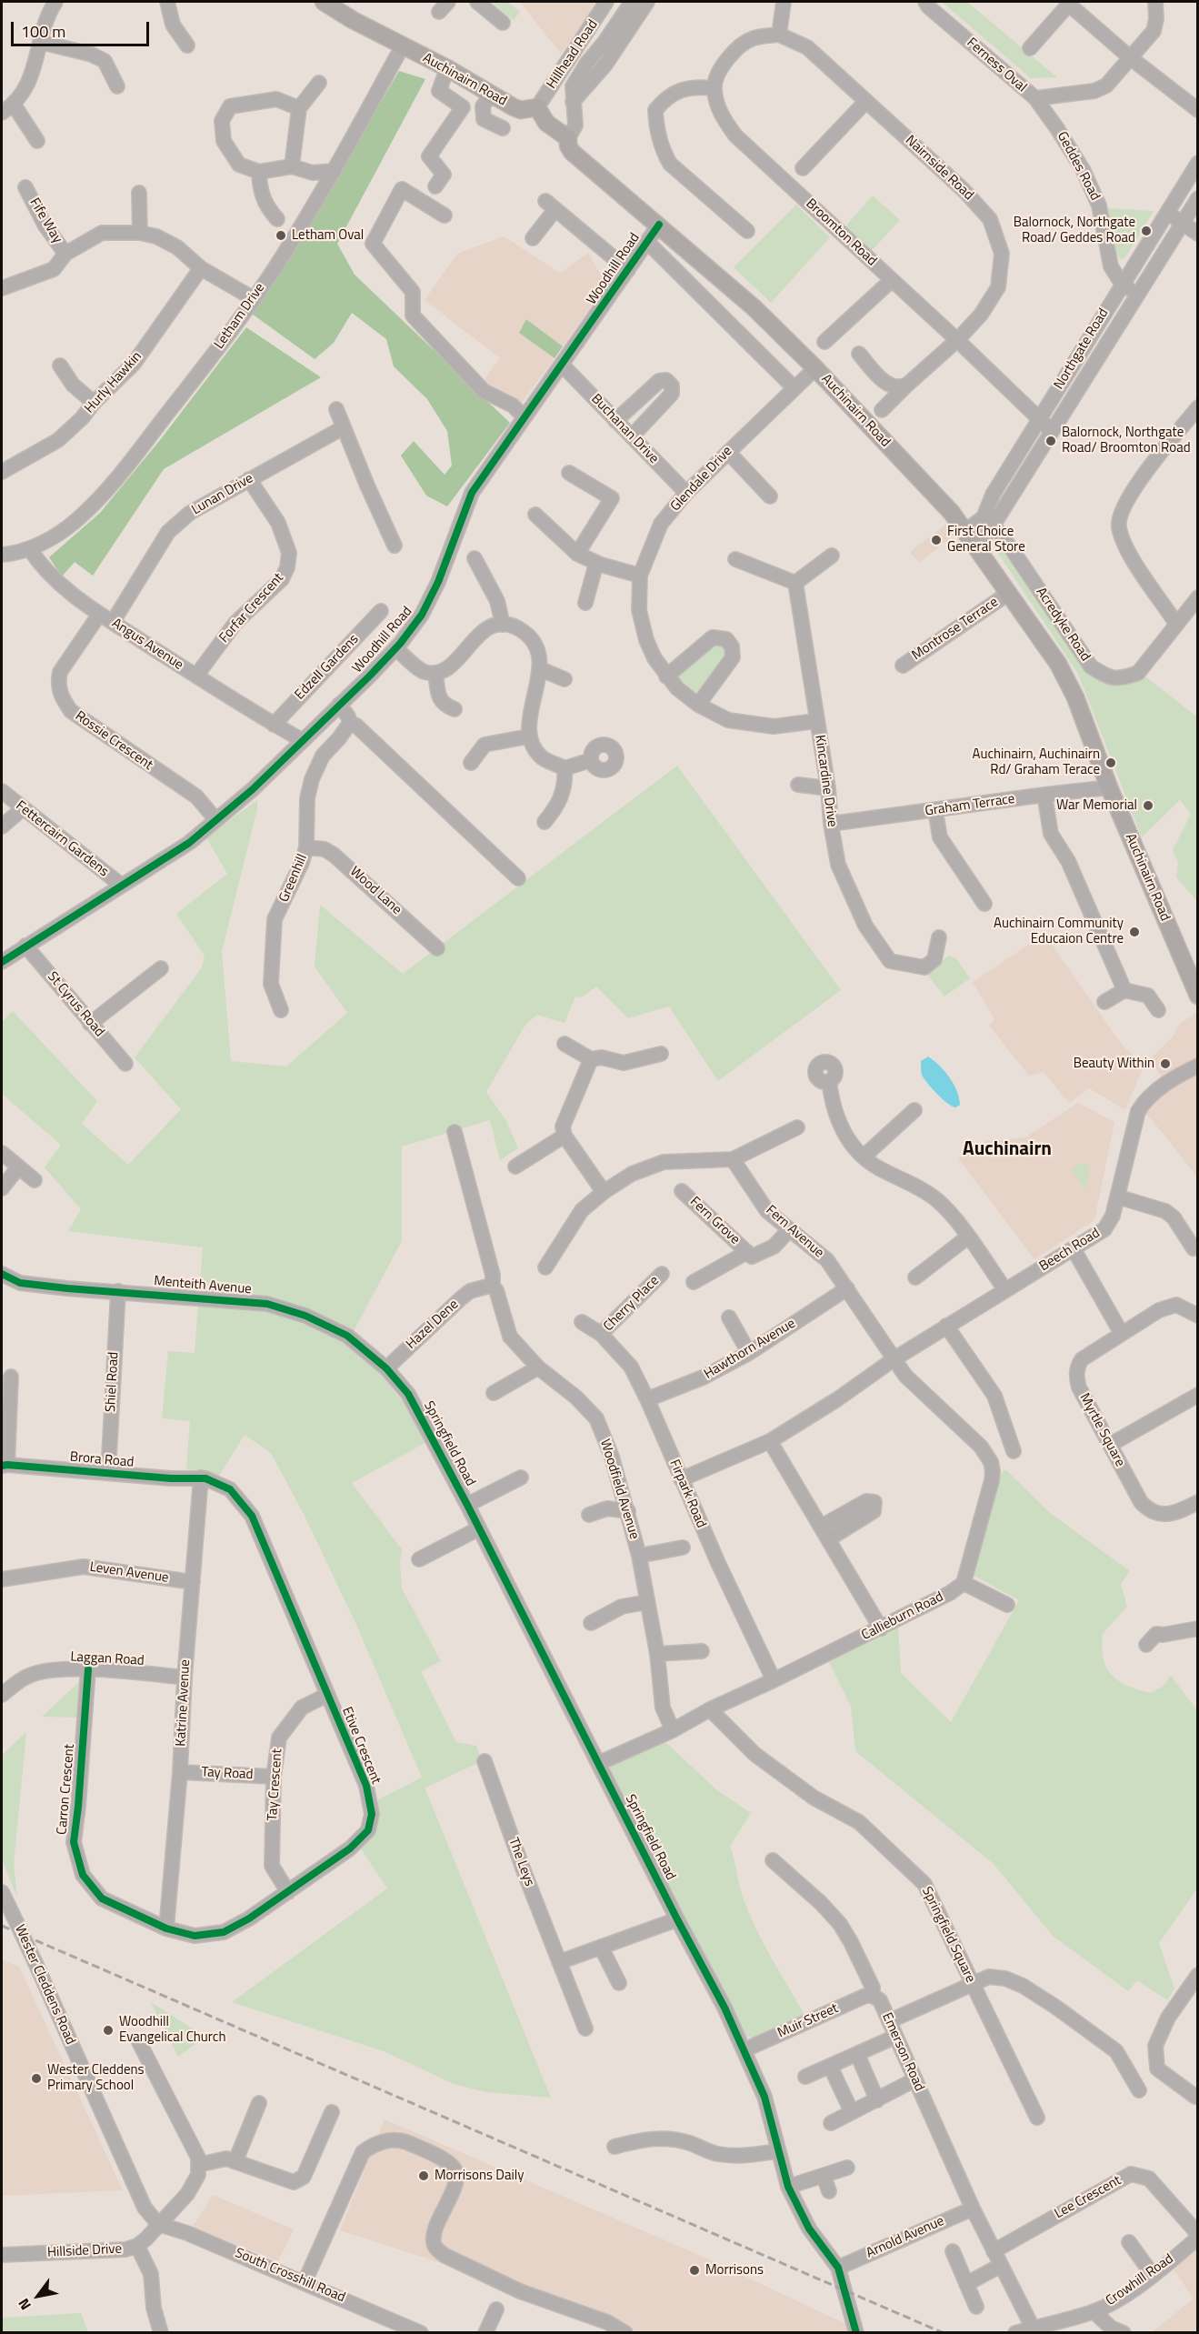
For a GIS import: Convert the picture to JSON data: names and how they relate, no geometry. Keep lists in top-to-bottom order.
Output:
{
  "streets": {
    "main road": ["Auchinairn Road"],
    "street": [
      "Hillhead Road",
      "Ferness Oval",
      "Geddes Road",
      "Nairnside Road",
      "Fife Way",
      "Broomton Road",
      "Woodhill Road",
      "Letham Drive",
      "Northgate Road",
      "Hurly Hawkin",
      "Buchanan Drive",
      "Glendale Drive",
      "Lunan Drive",
      "Forfar Crescent",
      "Acredyke Road",
      "Montrose Terrace",
      "Angus Avenue",
      "Edzell Gardens",
      "Rossie Crescent",
      "Kincardine Drive",
      "Graham Terrace",
      "Fettercairn Gardens",
      "Greenhill",
      "Wood Lane",
      "St Cyrus Road",
      "Fern Grove",
      "Fern Avenue",
      "Beech Road",
      "Menteith Avenue",
      "Cherry Place",
      "Hazel Dene",
      "Hawthorn Avenue",
      "Shiel Road",
      "Myrtle Square",
      "Springfield Road",
      "Brora Road",
      "Woodfield Avenue",
      "Firpark Road",
      "Leven Avenue",
      "Callieburn Road",
      "Laggan Road",
      "Katrine Avenue",
      "Etive Crescent",
      "Tay Road",
      "Tay Crescent",
      "Carron Crescent",
      "The Leys",
      "Springfield Square",
      "Wester Cleddens Road",
      "Muir Street",
      "Emerson Road",
      "Lee Crescent",
      "Arnold Avenue",
      "Hillside Drive",
      "South Crosshill Road",
      "Crowhill Road"
    ]
  },
  "crossings": [
    ["Hillhead Road", "Auchinairn Road"],
    ["Ferness Oval", "Geddes Road"],
    ["Auchinairn Road", "Woodhill Road"],
    ["Auchinairn Road", "Letham Drive"],
    ["Auchinairn Road", "Northgate Road"],
    ["Auchinairn Road", "Glendale Drive"],
    ["Auchinairn Road", "Montrose Terrace"],
    ["Auchinairn Road", "Graham Terrace"],
    ["Geddes Road", "Northgate Road"],
    ["Nairnside Road", "Broomton Road"],
    ["Broomton Road", "Northgate Road"],
    ["Woodhill Road", "Buchanan Drive"],
    ["Woodhill Road", "Angus Avenue"],
    ["Woodhill Road", "Rossie Crescent"],
    ["Woodhill Road", "Fettercairn Gardens"],
    ["Woodhill Road", "St Cyrus Road"],
    ["Letham Drive", "Angus Avenue"],
    ["Northgate Road", "Acredyke Road"],
    ["Buchanan Drive", "Glendale Drive"],
    ["Glendale Drive", "Kincardine Drive"],
    ["Lunan Drive", "Forfar Crescent"],
    ["Lunan Drive", "Angus Avenue"],
    ["Forfar Crescent", "Angus Avenue"],
    ["Angus Avenue", "Edzell Gardens"],
    ["Angus Avenue", "Rossie Crescent"],
    ["Kincardine Drive", "Graham Terrace"],
    ["Greenhill", "Wood Lane"],
    ["Fern Grove", "Fern Avenue"],
    ["Fern Avenue", "Beech Road"],
    ["Fern Avenue", "Hawthorn Avenue"],
    ["Beech Road", "Firpark Road"],
    ["Menteith Avenue", "Hazel Dene"],
    ["Menteith Avenue", "Shiel Road"],
    ["Menteith Avenue", "Springfield Road"],
    ["Cherry Place", "Firpark Road"],
    ["Hazel Dene", "Springfield Road"],
    ["Hazel Dene", "Woodfield Avenue"],
    ["Hawthorn Avenue", "Firpark Road"],
    ["Shiel Road", "Brora Road"],
    ["Springfield Road", "Callieburn Road"],
    ["Springfield Road", "Muir Street"],
    ["Springfield Road", "Arnold Avenue"],
    ["Brora Road", "Katrine Avenue"],
    ["Brora Road", "Etive Crescent"],
    ["Woodfield Avenue", "Callieburn Road"],
    ["Firpark Road", "Callieburn Road"],
    ["Leven Avenue", "Katrine Avenue"],
    ["Callieburn Road", "Springfield Square"],
    ["Laggan Road", "Katrine Avenue"],
    ["Laggan Road", "Carron Crescent"],
    ["Katrine Avenue", "Etive Crescent"],
    ["Katrine Avenue", "Tay Road"],
    ["Katrine Avenue", "Carron Crescent"],
    ["Etive Crescent", "Tay Crescent"],
    ["Etive Crescent", "Carron Crescent"],
    ["Tay Road", "Tay Crescent"],
    ["Wester Cleddens Road", "Hillside Drive"],
    ["Wester Cleddens Road", "South Crosshill Road"],
    ["Muir Street", "Emerson Road"],
    ["Emerson Road", "Lee Crescent"],
    ["Emerson Road", "Arnold Avenue"],
    ["Emerson Road", "Crowhill Road"],
    ["Lee Crescent", "Crowhill Road"],
    ["Hillside Drive", "South Crosshill Road"]
  ],
  "districts": ["Auchinairn"],
  "places": [
    "Balornock, Northgate Road/ Geddes Road",
    "Letham Oval",
    "Balornock, Northgate Road/ Broomton Road",
    "First Choice General Store",
    "Auchinairn, Auchinairn Rd/ Graham Terace",
    "War Memorial",
    "Auchinairn Community Educaion Centre",
    "Beauty Within",
    "Woodhill Evangelical Church",
    "Wester Cleddens Primary School",
    "Morrisons Daily",
    "Morrisons"
  ],
  "scale_bar": "100 m",
  "north": "bottom left"
}
